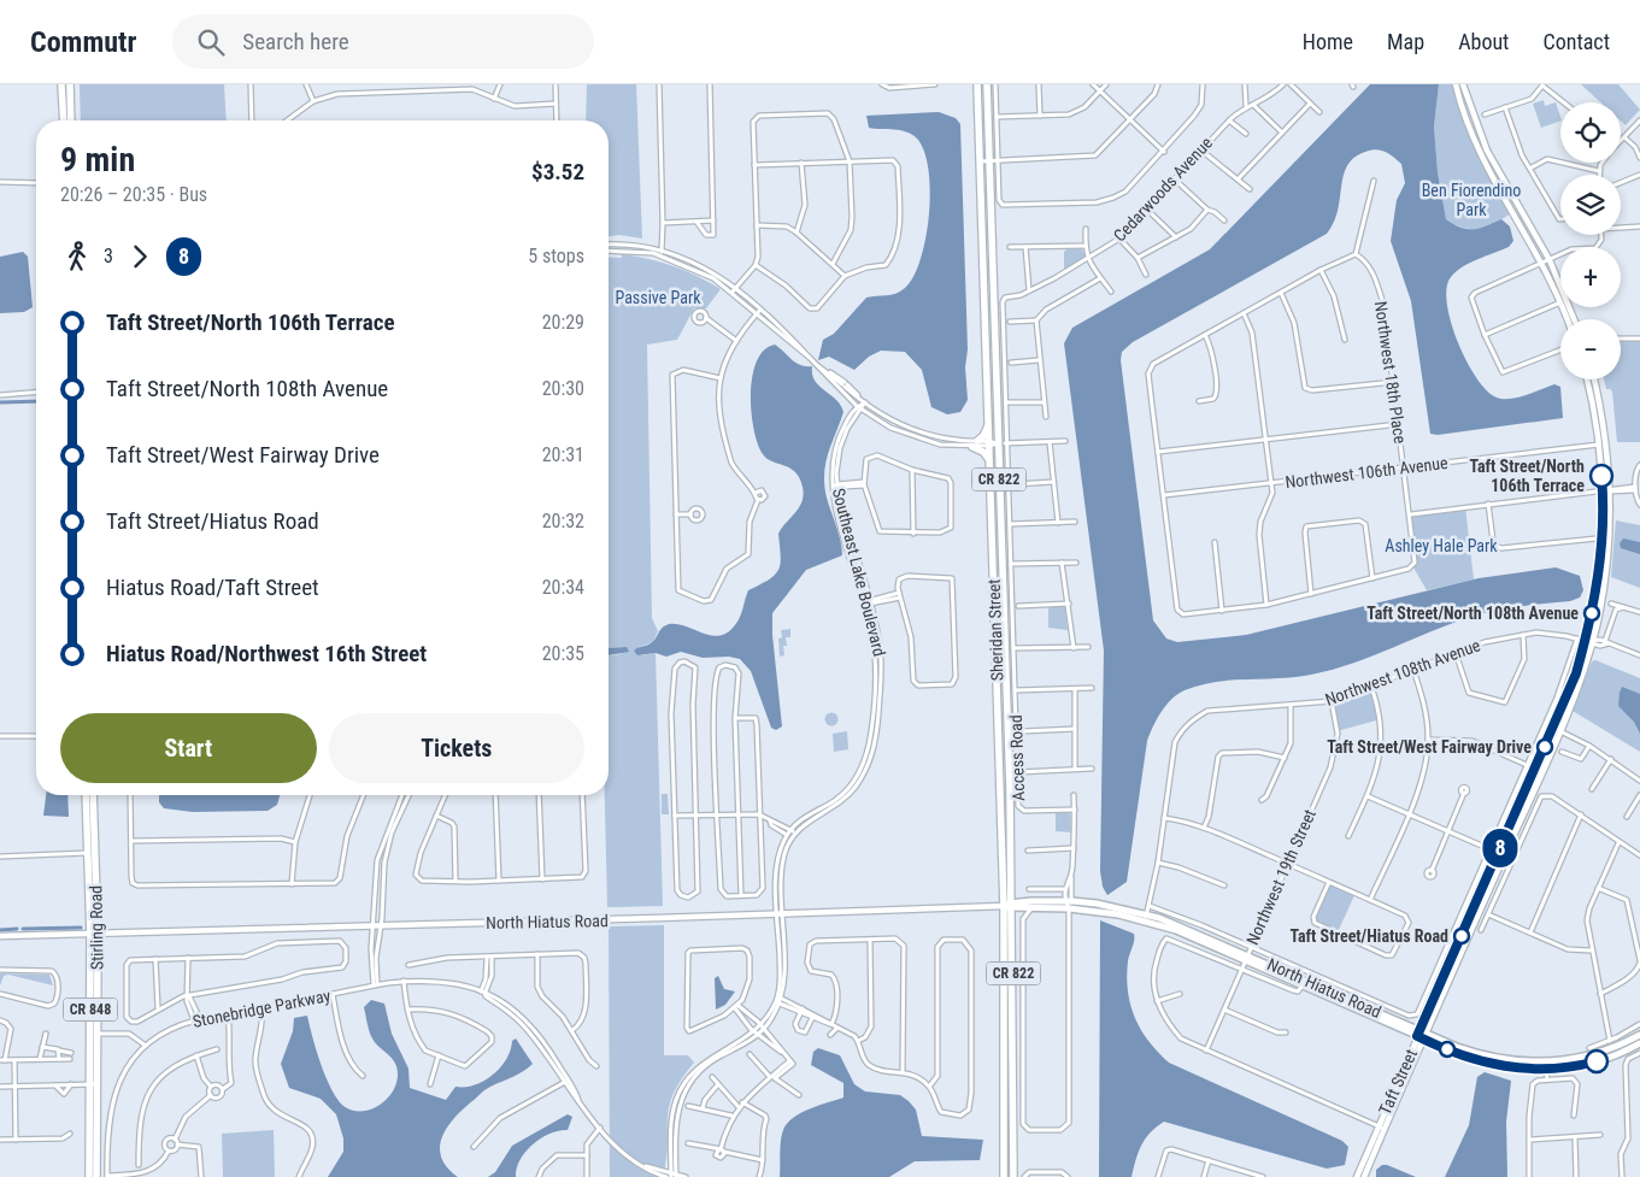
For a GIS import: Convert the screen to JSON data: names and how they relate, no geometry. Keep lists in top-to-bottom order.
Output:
{
  "streets": {
    "main road": [
      "CR 822",
      "Sheridan Street",
      "North Hiatus Road",
      "Stirling Road",
      "CR 848"
    ],
    "street": [
      "Cedarwoods Avenue",
      "Northwest 18th Place",
      "Northwest 106th Avenue",
      "Southeast Lake Boulevard",
      "Northwest 108th Avenue",
      "Access Road",
      "Northwest 19th Street",
      "Stonebridge Parkway",
      "Taft Street"
    ]
  },
  "crossings": [
    ["Northwest 18th Place", "Northwest 106th Avenue"],
    ["Northwest 106th Avenue", "Taft Street"],
    ["Sheridan Street", "North Hiatus Road"],
    ["Northwest 108th Avenue", "Northwest 19th Street"],
    ["Northwest 108th Avenue", "Taft Street"],
    ["Northwest 19th Street", "North Hiatus Road"],
    ["North Hiatus Road", "Stirling Road"],
    ["North Hiatus Road", "Taft Street"]
  ],
  "parks": ["Ben Fiorendino Park", "Passive Park", "Ashley Hale Park"],
  "places": [
    "Taft Street/North 106th Terrace",
    "Taft Street/North 108th Avenue",
    "Taft Street/West Fairway Drive",
    "Taft Street/Hiatus Road"
  ],
  "lines": ["bus line 8"],
  "page": {
    "header": "Commutr",
    "search": "Search here",
    "nav": [
      "Home",
      "Map",
      "About",
      "Contact"
    ],
    "on_map": "8",
    "map_buttons": ["+", "−"],
    "heading": ["9 min", "20:26 – 20:35 · Bus", "$3.52"],
    "legs": ["3", "8", "5 stops"],
    "list": [
      {
        "name": "Taft Street/North 106th Terrace",
        "value": "20:29"
      },
      {
        "name": "Taft Street/North 108th Avenue",
        "value": "20:30"
      },
      {
        "name": "Taft Street/West Fairway Drive",
        "value": "20:31"
      },
      {
        "name": "Taft Street/Hiatus Road",
        "value": "20:32"
      },
      {
        "name": "Hiatus Road/Taft Street",
        "value": "20:34"
      },
      {
        "name": "Hiatus Road/Northwest 16th Street",
        "value": "20:35"
      }
    ],
    "buttons": ["Start", "Tickets"]
  }
}
